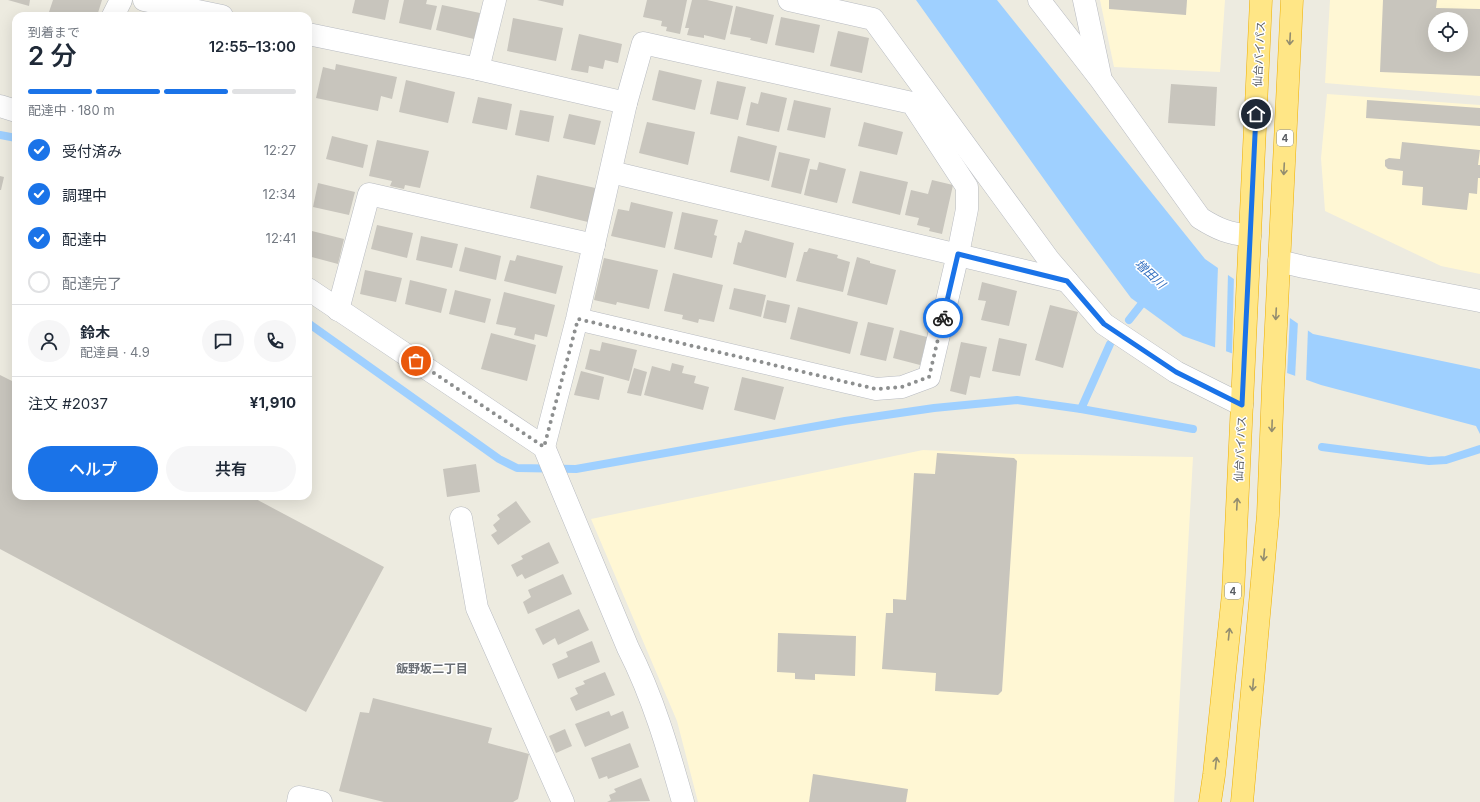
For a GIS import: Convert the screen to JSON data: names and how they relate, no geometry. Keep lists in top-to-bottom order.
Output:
{
  "streets": {
    "highway": ["仙台バイパス", "4"]
  },
  "districts": ["飯野坂二丁目"],
  "water": ["増田川"],
  "page": {
    "heading": ["2 分", "到着まで", "12:55–13:00"],
    "panel": [
      "鈴木",
      "配達員 · 4.9",
      "注文 #2037",
      "¥1,910"
    ],
    "bar": "配達中 · 180 m",
    "list": [
      ["受付済み", "12:27"],
      ["調理中", "12:34"],
      ["配達中", "12:41"],
      "配達完了"
    ],
    "buttons": ["ヘルプ", "共有"]
  }
}
